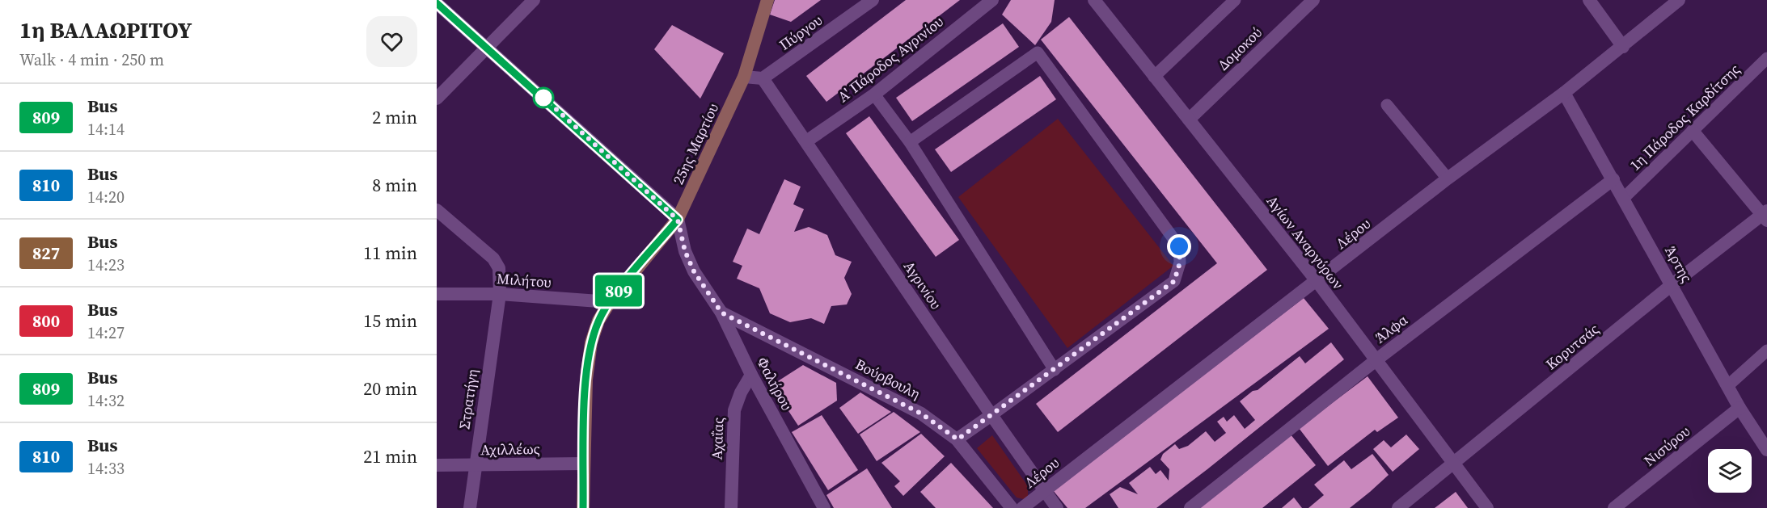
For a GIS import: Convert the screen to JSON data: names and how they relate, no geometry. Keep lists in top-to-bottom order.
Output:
{
  "streets": {
    "main road": ["25ης Μαρτίου"],
    "street": [
      "Πύργου",
      "Δομοκού",
      "Α' Πάροδος Αγρινίου",
      "Λέρου",
      "Αγίων Αναργύρων",
      "Άρτης",
      "Μιλήτου",
      "Αγρινίου",
      "Άλφα",
      "Κορυτσάς",
      "Βούρβουλη",
      "Φαλήρου",
      "Στρατήγη",
      "Αχαΐας",
      "Νισύρου",
      "Αχιλλέως"
    ],
    "lane": ["1η Πάροδος Καρδίτσης"]
  },
  "crossings": [
    ["Πύργου", "Αγρινίου"],
    ["Δομοκού", "Αγίων Αναργύρων"],
    ["Α' Πάροδος Αγρινίου", "Αγρινίου"],
    ["1η Πάροδος Καρδίτσης", "Άρτης"],
    ["25ης Μαρτίου", "Μιλήτου"],
    ["25ης Μαρτίου", "Φαλήρου"],
    ["25ης Μαρτίου", "Αχιλλέως"],
    ["Λέρου", "Αγίων Αναργύρων"],
    ["Λέρου", "Άρτης"],
    ["Λέρου", "Αγρινίου"],
    ["Αγίων Αναργύρων", "Άλφα"],
    ["Αγίων Αναργύρων", "Κορυτσάς"],
    ["Άρτης", "Άλφα"],
    ["Άρτης", "Κορυτσάς"],
    ["Άρτης", "Νισύρου"],
    ["Μιλήτου", "Στρατήγη"],
    ["Βούρβουλη", "Φαλήρου"],
    ["Φαλήρου", "Αχαΐας"],
    ["Στρατήγη", "Αχιλλέως"]
  ],
  "lines": ["bus line 809"],
  "page": {
    "heading": ["1η ΒΑΛΑΩΡΙΤΟΥ", "Walk · 4 min · 250 m"],
    "on_map": "809",
    "list": [
      {
        "mark": "809",
        "name": "Bus",
        "note": "14:14",
        "value": "2 min"
      },
      {
        "mark": "810",
        "name": "Bus",
        "note": "14:20",
        "value": "8 min"
      },
      {
        "mark": "827",
        "name": "Bus",
        "note": "14:23",
        "value": "11 min"
      },
      {
        "mark": "800",
        "name": "Bus",
        "note": "14:27",
        "value": "15 min"
      },
      {
        "mark": "809",
        "name": "Bus",
        "note": "14:32",
        "value": "20 min"
      },
      {
        "mark": "810",
        "name": "Bus",
        "note": "14:33",
        "value": "21 min"
      }
    ]
  }
}
